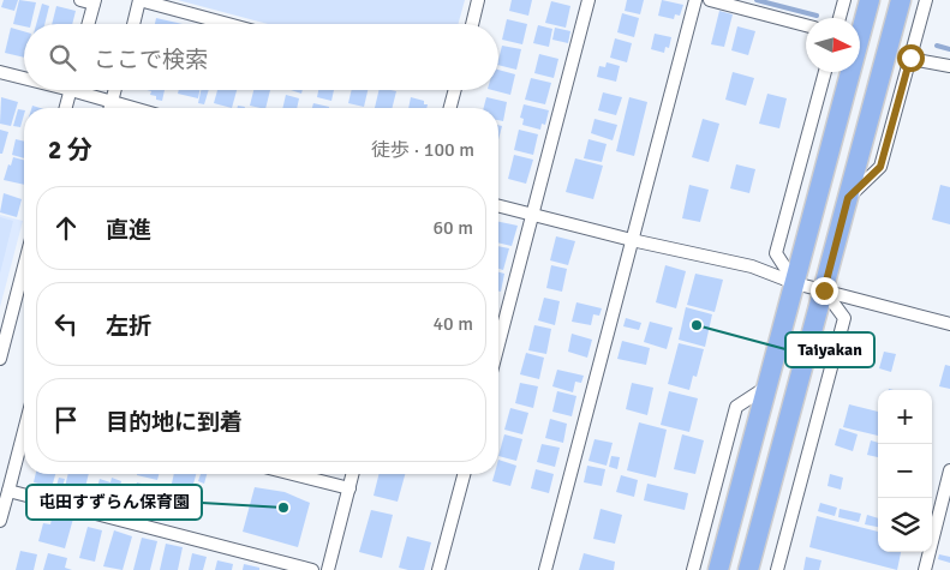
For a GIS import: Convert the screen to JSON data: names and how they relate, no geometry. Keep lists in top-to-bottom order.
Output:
{
  "places": ["Taiyakan", "屯田すずらん保育園"],
  "north": "right",
  "page": {
    "search": "ここで検索",
    "heading": ["2 分", "徒歩 · 100 m"],
    "list": [
      ["直進", "60 m"],
      ["左折", "40 m"],
      "目的地に到着"
    ],
    "map_buttons": ["+", "−"]
  }
}
